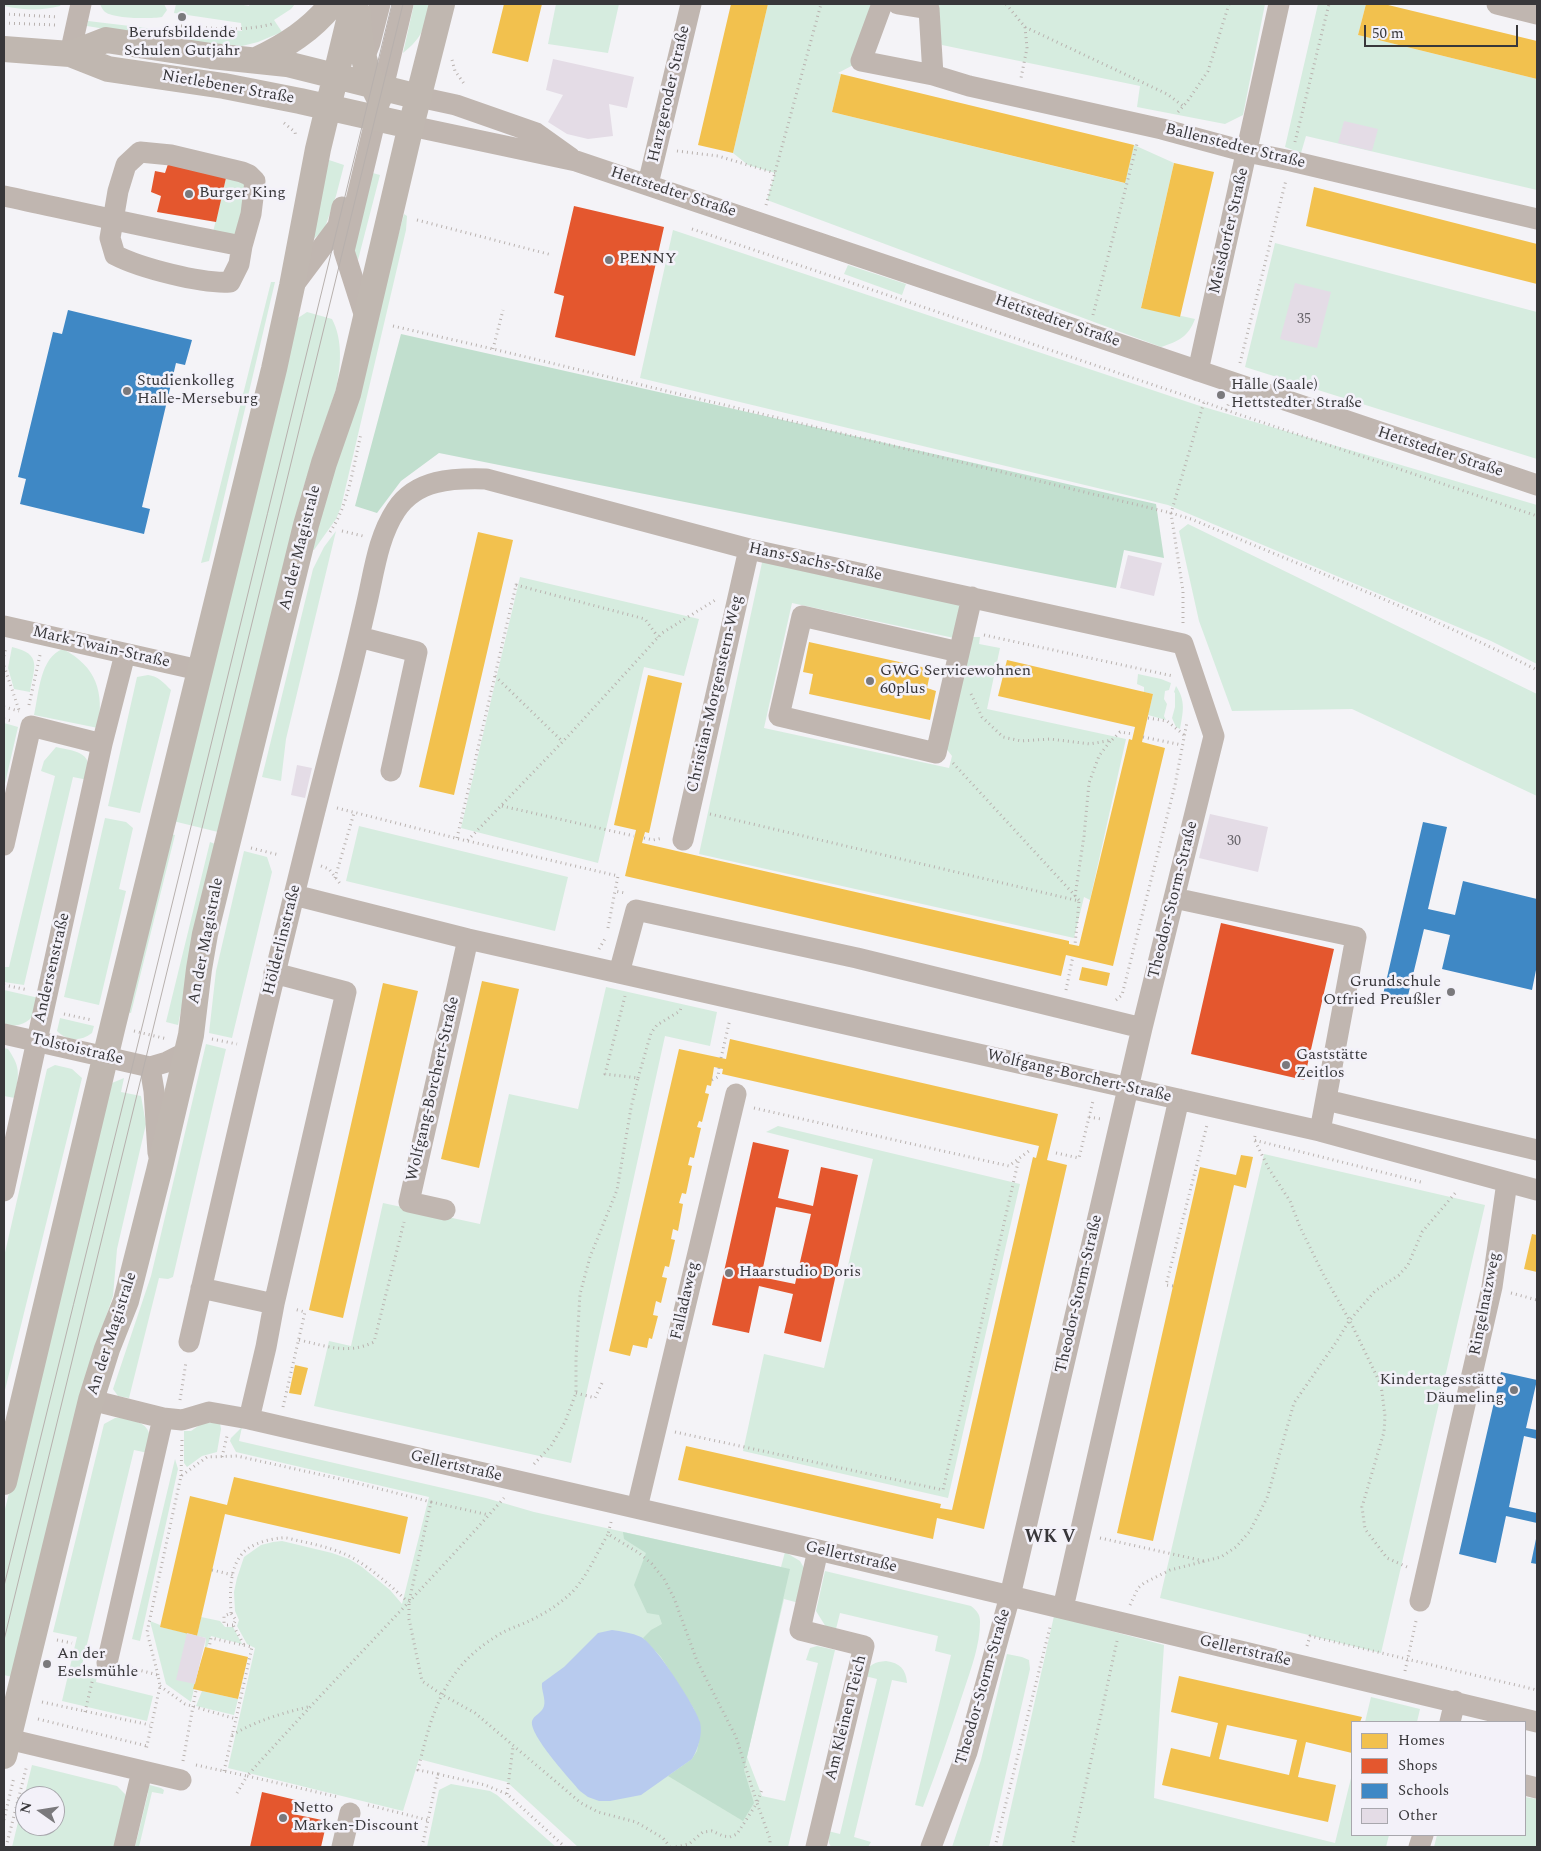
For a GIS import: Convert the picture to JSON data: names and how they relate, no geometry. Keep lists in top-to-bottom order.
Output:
{
  "streets": {
    "main road": ["Nietlebener Straße", "An der Magistrale"],
    "street": [
      "Harzgeroder Straße",
      "Ballenstedter Straße",
      "Hettstedter Straße",
      "Meisdorfer Straße",
      "Hans-Sachs-Straße",
      "Mark-Twain-Straße",
      "Christian-Morgenstern-Weg",
      "Theodor-Storm-Straße",
      "Hölderlinstraße",
      "Andersenstraße",
      "Tolstoistraße",
      "Wolfgang-Borchert-Straße",
      "Falladaweg",
      "Ringelnatzweg",
      "Gellertstraße",
      "Am Kleinen Teich"
    ]
  },
  "crossings": [
    ["Harzgeroder Straße", "Hettstedter Straße"],
    ["Ballenstedter Straße", "Meisdorfer Straße"],
    ["Hettstedter Straße", "Meisdorfer Straße"],
    ["Hettstedter Straße", "An der Magistrale"],
    ["Hans-Sachs-Straße", "Christian-Morgenstern-Weg"],
    ["Hans-Sachs-Straße", "Theodor-Storm-Straße"],
    ["Hans-Sachs-Straße", "Hölderlinstraße"],
    ["Mark-Twain-Straße", "Andersenstraße"],
    ["Theodor-Storm-Straße", "Wolfgang-Borchert-Straße"],
    ["Theodor-Storm-Straße", "Gellertstraße"],
    ["Hölderlinstraße", "Wolfgang-Borchert-Straße"],
    ["Andersenstraße", "Tolstoistraße"],
    ["Wolfgang-Borchert-Straße", "Ringelnatzweg"],
    ["Falladaweg", "Gellertstraße"],
    ["Gellertstraße", "Am Kleinen Teich"]
  ],
  "districts": ["WK V"],
  "places": [
    "Berufsbildende Schulen Gutjahr",
    "Burger King",
    "PENNY",
    "Studienkolleg Halle-Merseburg",
    "Halle (Saale) Hettstedter Straße",
    "GWG Servicewohnen 60plus",
    "Grundschule Otfried Preußler",
    "Gaststätte Zeitlos",
    "Haarstudio Doris",
    "Kindertagesstätte Däumeling",
    "An der Eselsmühle",
    "Netto Marken-Discount"
  ],
  "house_numbers": ["35", "30"],
  "legend": [
    "Homes",
    "Shops",
    "Schools",
    "Other"
  ],
  "scale_bar": "50 m",
  "north": "left"
}
